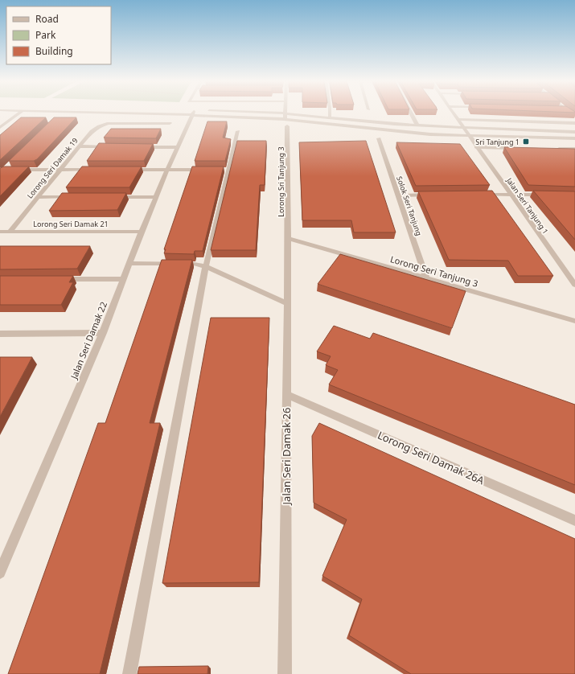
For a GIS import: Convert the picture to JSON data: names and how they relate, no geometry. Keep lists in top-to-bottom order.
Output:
{
  "streets": {
    "street": [
      "Lorong Seri Damak 19",
      "Lorong Sri Tanjung 3",
      "Solok Seri Tanjung",
      "Jalan Seri Tanjung 1",
      "Lorong Seri Damak 21",
      "Lorong Seri Tanjung 3",
      "Jalan Seri Damak 22",
      "Jalan Seri Damak 26",
      "Lorong Seri Damak 26A"
    ]
  },
  "crossings": [
    ["Lorong Seri Damak 19", "Lorong Seri Damak 21"],
    ["Lorong Sri Tanjung 3", "Lorong Seri Tanjung 3"],
    ["Lorong Sri Tanjung 3", "Jalan Seri Damak 26"],
    ["Solok Seri Tanjung", "Lorong Seri Tanjung 3"],
    ["Lorong Seri Damak 21", "Jalan Seri Damak 22"],
    ["Lorong Seri Tanjung 3", "Jalan Seri Damak 26"],
    ["Jalan Seri Damak 26", "Lorong Seri Damak 26A"]
  ],
  "places": {
    "transit": ["Sri Tanjung 1"]
  },
  "legend": ["Road", "Park", "Building"]
}
